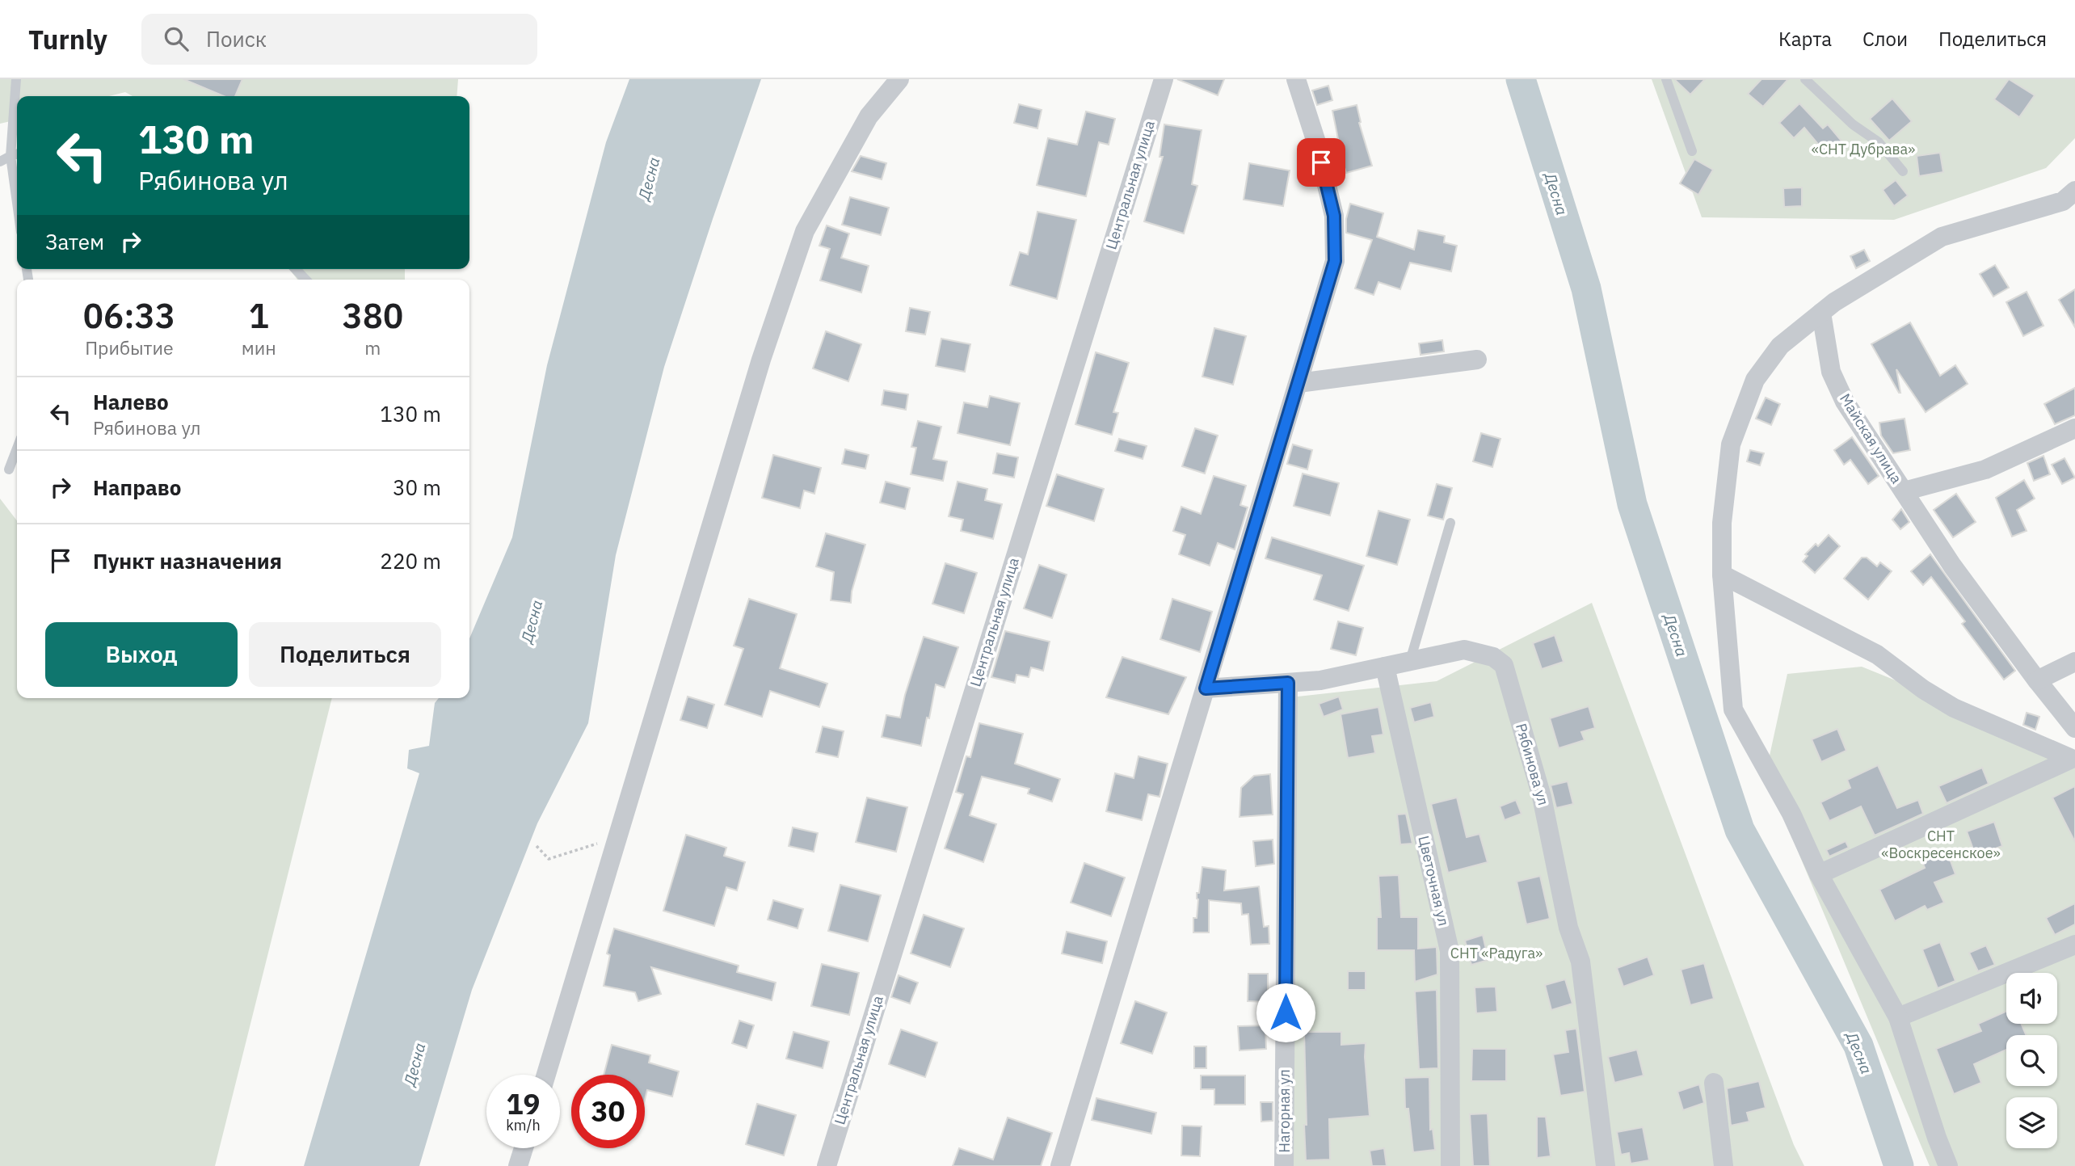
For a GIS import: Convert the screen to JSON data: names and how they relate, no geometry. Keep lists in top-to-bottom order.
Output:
{
  "streets": {
    "street": [
      "Центральная улица",
      "Майская улица",
      "Рябинова ул",
      "Цветочная ул",
      "Нагорная ул"
    ]
  },
  "crossings": [
    ["Рябинова ул", "Цветочная ул"],
    ["Рябинова ул", "Нагорная ул"]
  ],
  "water": ["Десна"],
  "parks": ["«СНТ Дубрава»", "СНТ «Воскресенское»", "СНТ «Радуга»"],
  "page": {
    "header": "Turnly",
    "search": "Поиск",
    "nav": ["Карта", "Слои", "Поделиться"],
    "turn": ["130 m", "Рябинова ул"],
    "then": "Затем",
    "eta": [
      "06:33",
      "Прибытие",
      "1",
      "мин",
      "380",
      "m"
    ],
    "list": [
      {
        "name": "Налево",
        "note": "Рябинова ул",
        "value": "130 m"
      },
      {
        "name": "Направо",
        "value": "30 m"
      },
      {
        "name": "Пункт назначения",
        "value": "220 m"
      }
    ],
    "buttons": ["Выход", "Поделиться"],
    "speed": "19 km/h",
    "limit": "30"
  }
}
